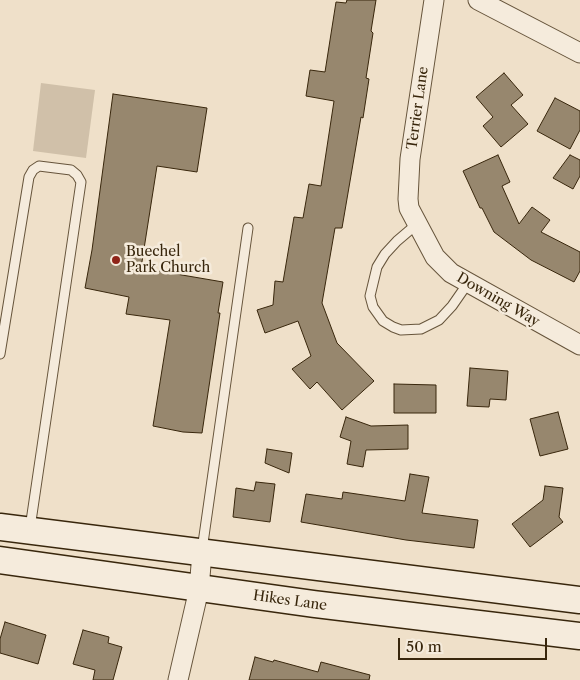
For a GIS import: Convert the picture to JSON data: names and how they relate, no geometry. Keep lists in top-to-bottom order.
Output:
{
  "streets": {
    "main road": ["Hikes Lane"],
    "street": ["Terrier Lane", "Downing Way"]
  },
  "crossings": [
    ["Terrier Lane", "Downing Way"]
  ],
  "places": ["Buechel Park Church"],
  "scale_bar": "50 m"
}
